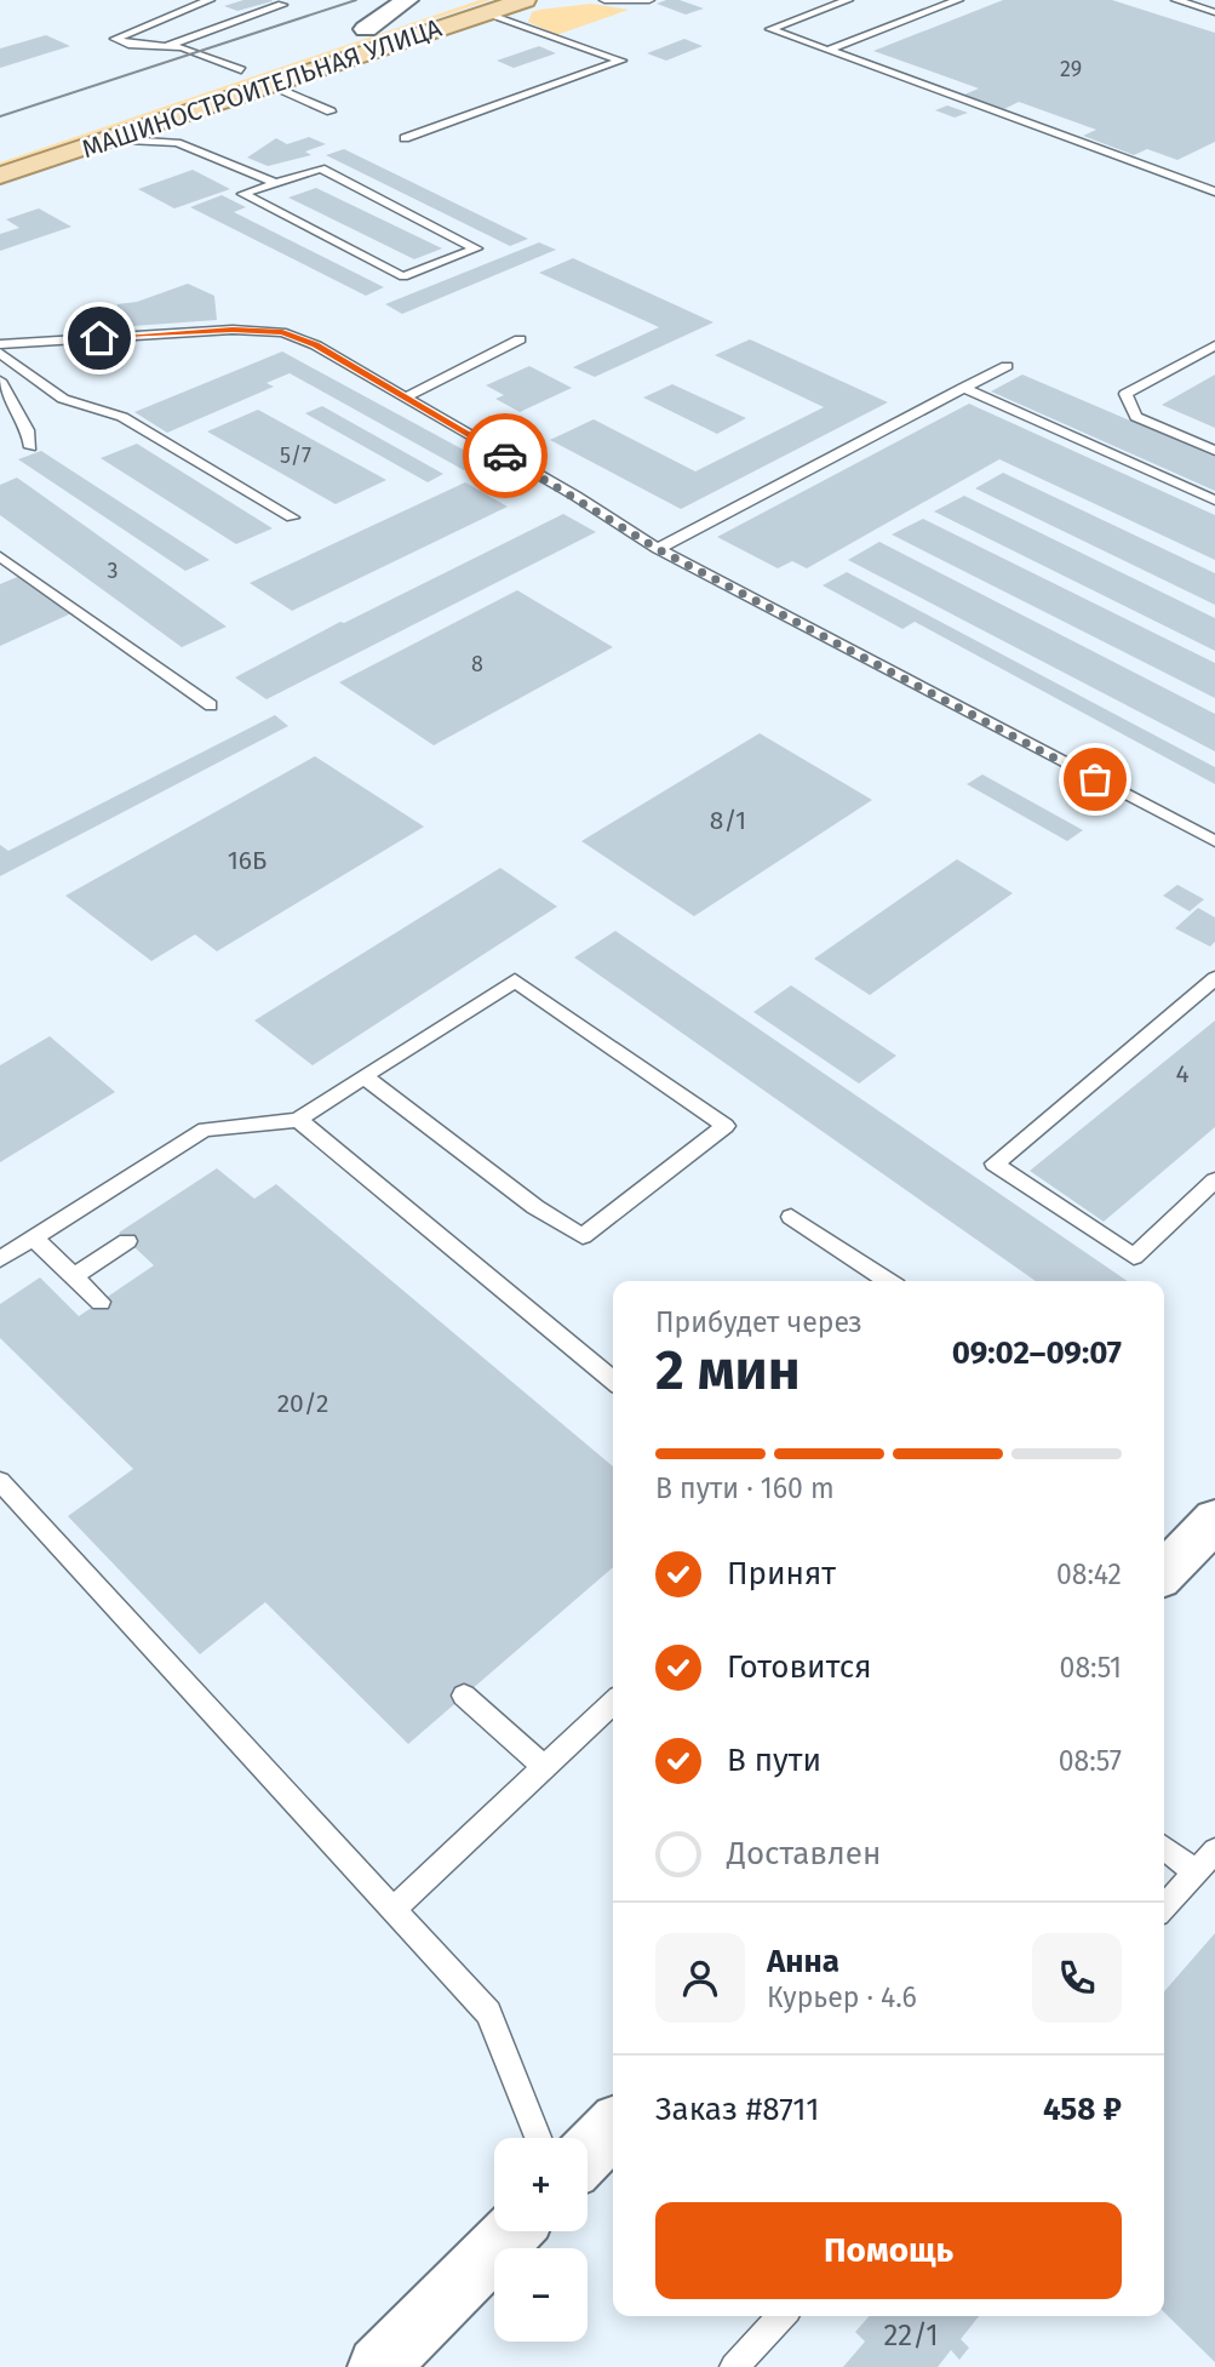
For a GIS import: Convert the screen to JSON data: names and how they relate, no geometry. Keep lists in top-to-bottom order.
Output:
{
  "streets": {
    "main road": ["МАШИНОСТРОИТЕЛЬНАЯ УЛИЦА"]
  },
  "house_numbers": [
    "29",
    "5/7",
    "3",
    "8",
    "8/1",
    "16Б",
    "4",
    "20/2",
    "22/1"
  ],
  "page": {
    "heading": ["2 мин", "Прибудет через", "09:02–09:07"],
    "panel": [
      "Анна",
      "Курьер · 4.6",
      "Заказ #8711",
      "458 ₽"
    ],
    "bar": "В пути · 160 m",
    "list": [
      ["Принят", "08:42"],
      ["Готовится", "08:51"],
      ["В пути", "08:57"],
      "Доставлен"
    ],
    "map_buttons": ["+", "−"],
    "buttons": "Помощь"
  }
}
